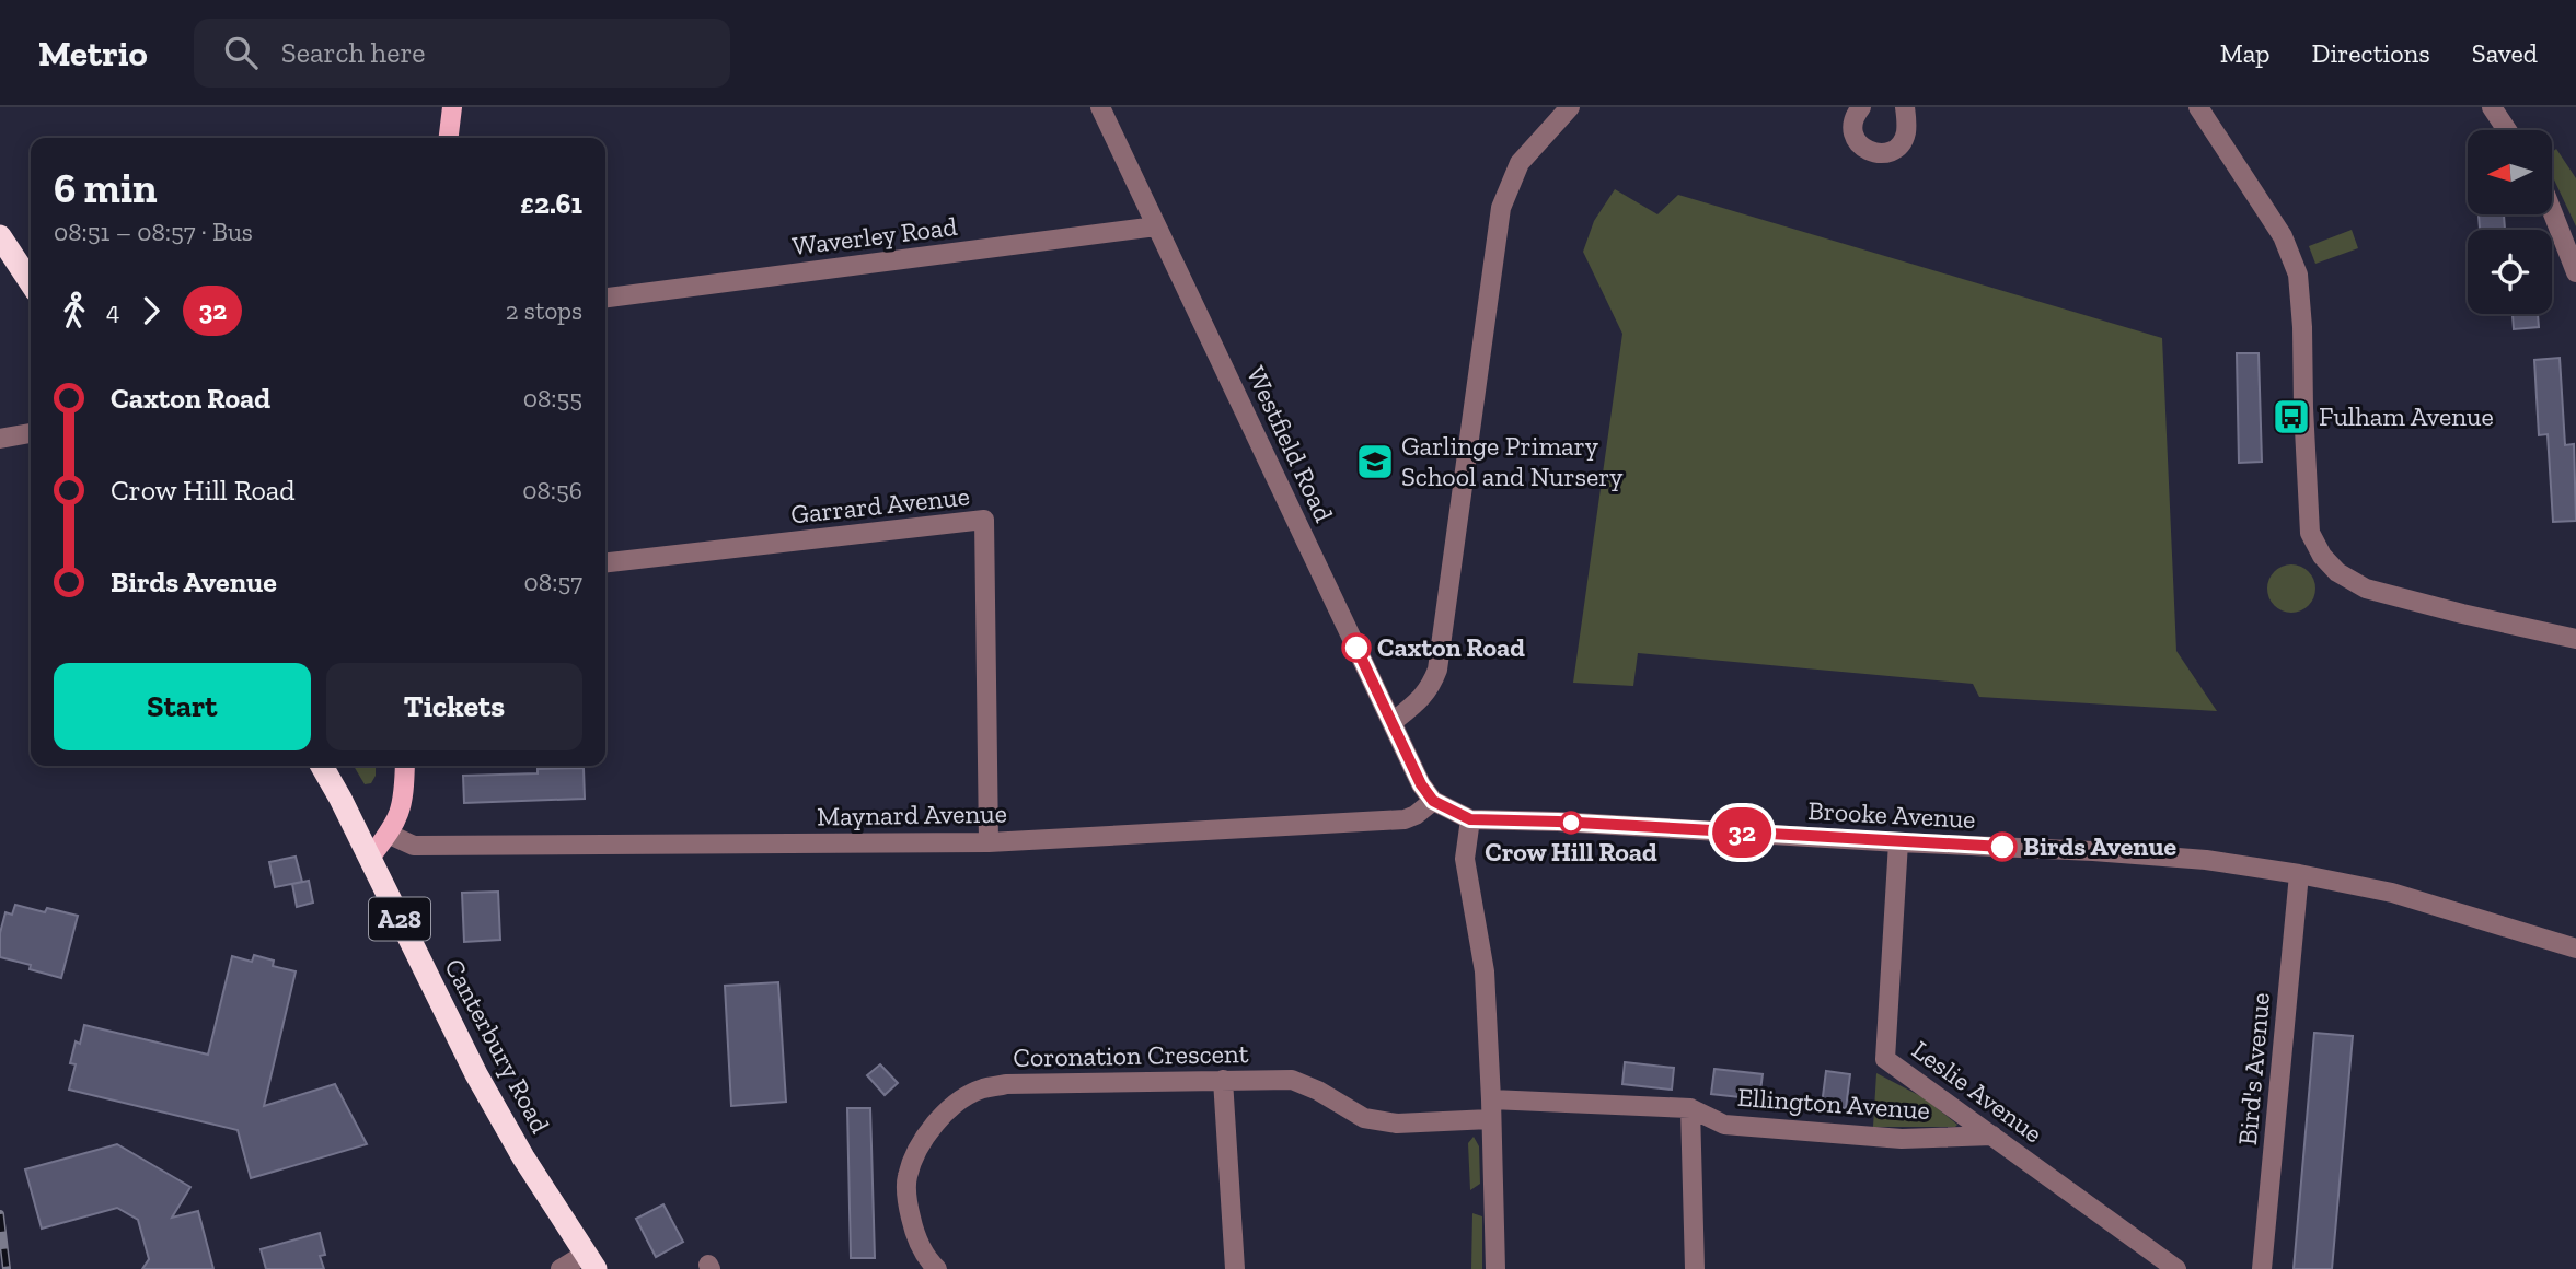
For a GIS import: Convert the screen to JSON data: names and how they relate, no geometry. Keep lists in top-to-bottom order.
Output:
{
  "streets": {
    "highway": ["A28", "Canterbury Road"],
    "street": [
      "Waverley Road",
      "Westfield Road",
      "Garrard Avenue",
      "Maynard Avenue",
      "Brooke Avenue",
      "Coronation Crescent",
      "Bird's Avenue",
      "Leslie Avenue",
      "Ellington Avenue"
    ]
  },
  "crossings": [
    ["Waverley Road", "Westfield Road"],
    ["Westfield Road", "Maynard Avenue"],
    ["Garrard Avenue", "Maynard Avenue"],
    ["Brooke Avenue", "Bird's Avenue"],
    ["Brooke Avenue", "Leslie Avenue"],
    ["Coronation Crescent", "Ellington Avenue"],
    ["Leslie Avenue", "Ellington Avenue"]
  ],
  "places": {
    "bus stop": ["Fulham Avenue"],
    "school or university": ["Garlinge Primary School and Nursery"],
    "other": ["Caxton Road", "Crow Hill Road", "Birds Avenue"]
  },
  "lines": ["bus line 32"],
  "north": "left",
  "page": {
    "header": "Metrio",
    "search": "Search here",
    "nav": ["Map", "Directions", "Saved"],
    "on_map": "32",
    "heading": ["6 min", "08:51 – 08:57 · Bus", "£2.61"],
    "legs": ["4", "32", "2 stops"],
    "list": [
      {
        "name": "Caxton Road",
        "value": "08:55"
      },
      {
        "name": "Crow Hill Road",
        "value": "08:56"
      },
      {
        "name": "Birds Avenue",
        "value": "08:57"
      }
    ],
    "buttons": ["Start", "Tickets"]
  }
}
